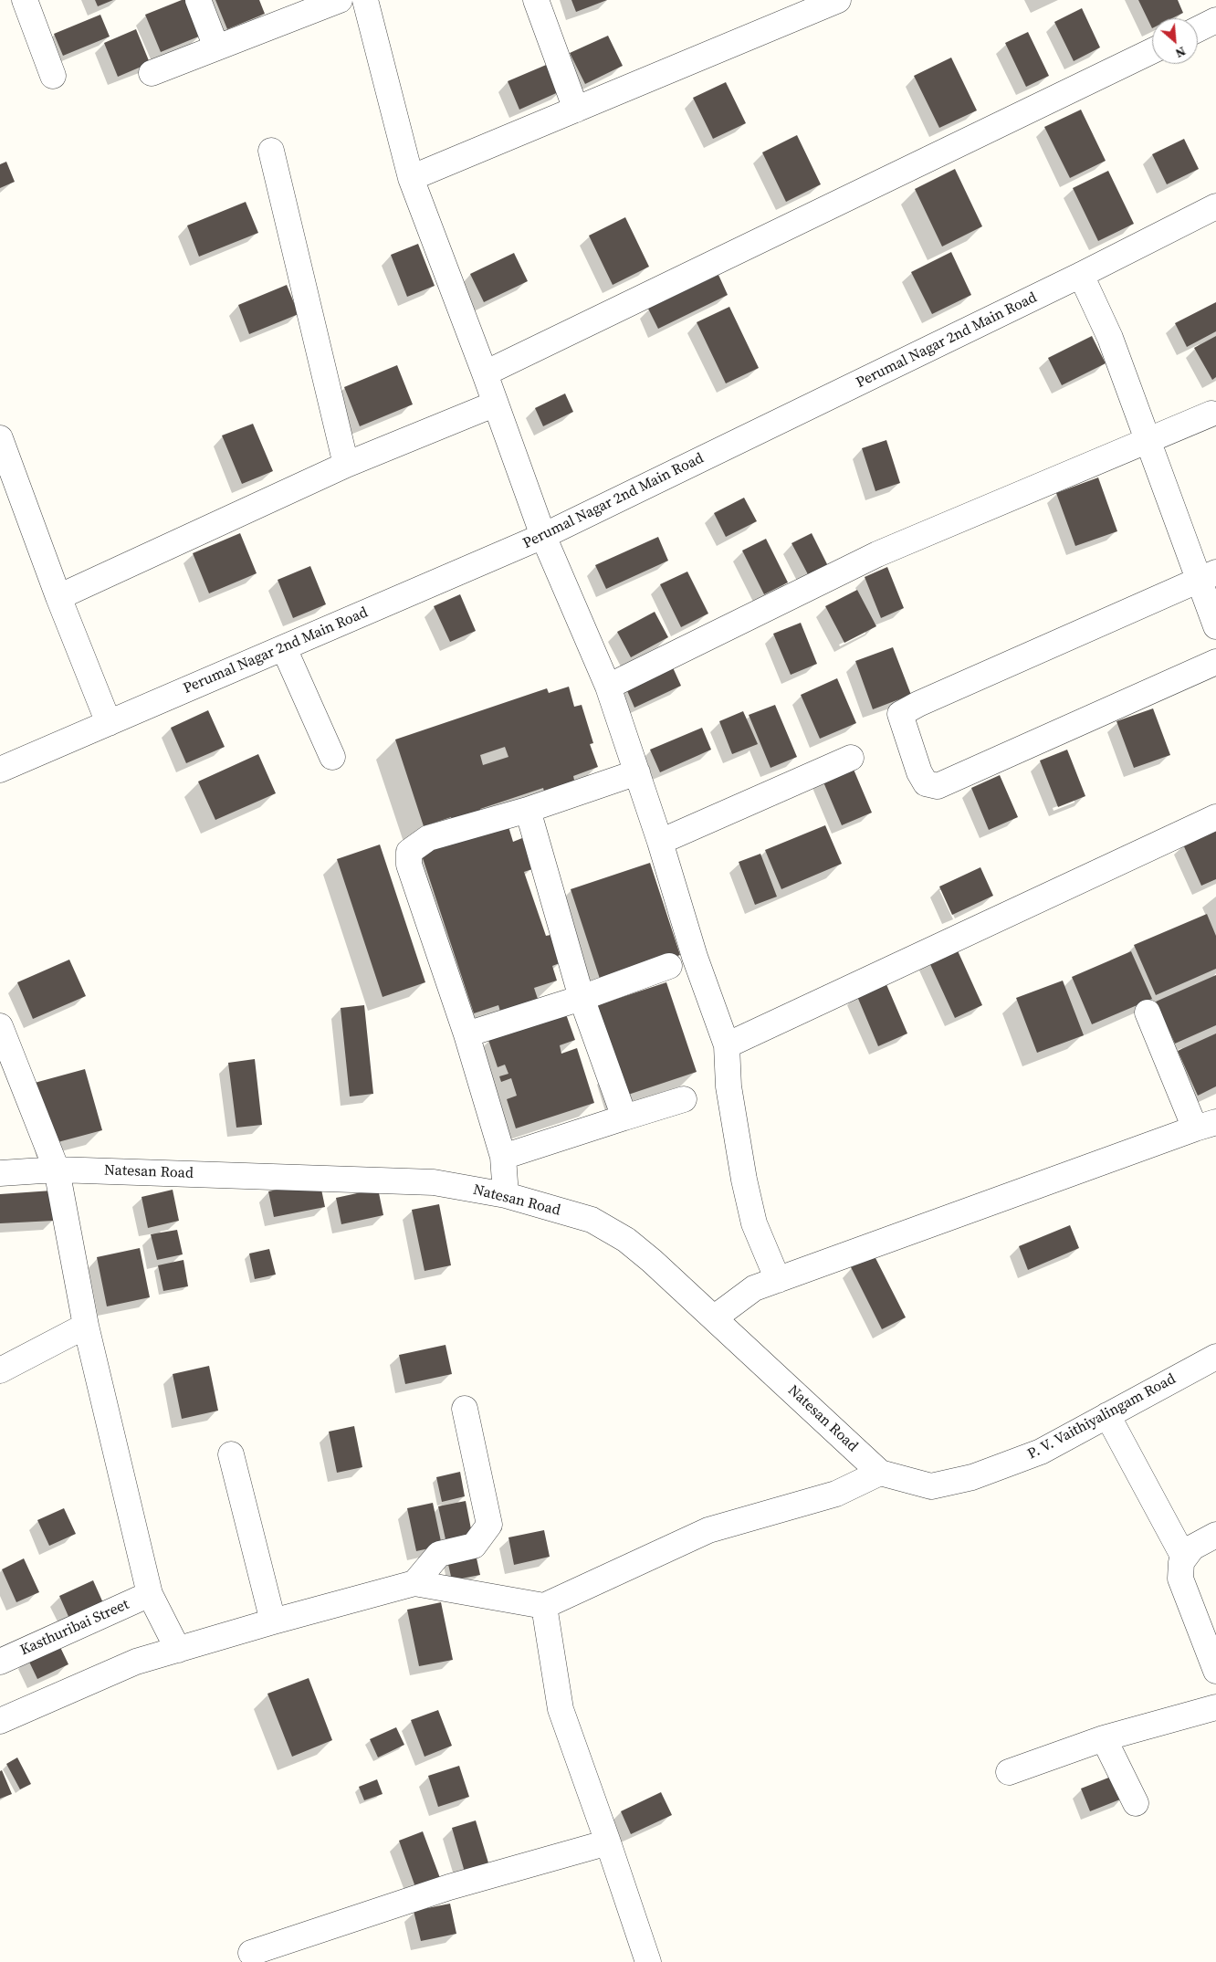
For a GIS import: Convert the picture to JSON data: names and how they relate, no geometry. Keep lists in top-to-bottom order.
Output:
{
  "streets": {
    "street": [
      "Perumal Nagar 2nd Main Road",
      "Natesan Road",
      "P. V. Vaithiyalingam Road",
      "Kasthuribai Street"
    ]
  },
  "crossings": [
    ["Natesan Road", "P. V. Vaithiyalingam Road"]
  ],
  "north": "bottom right"
}
